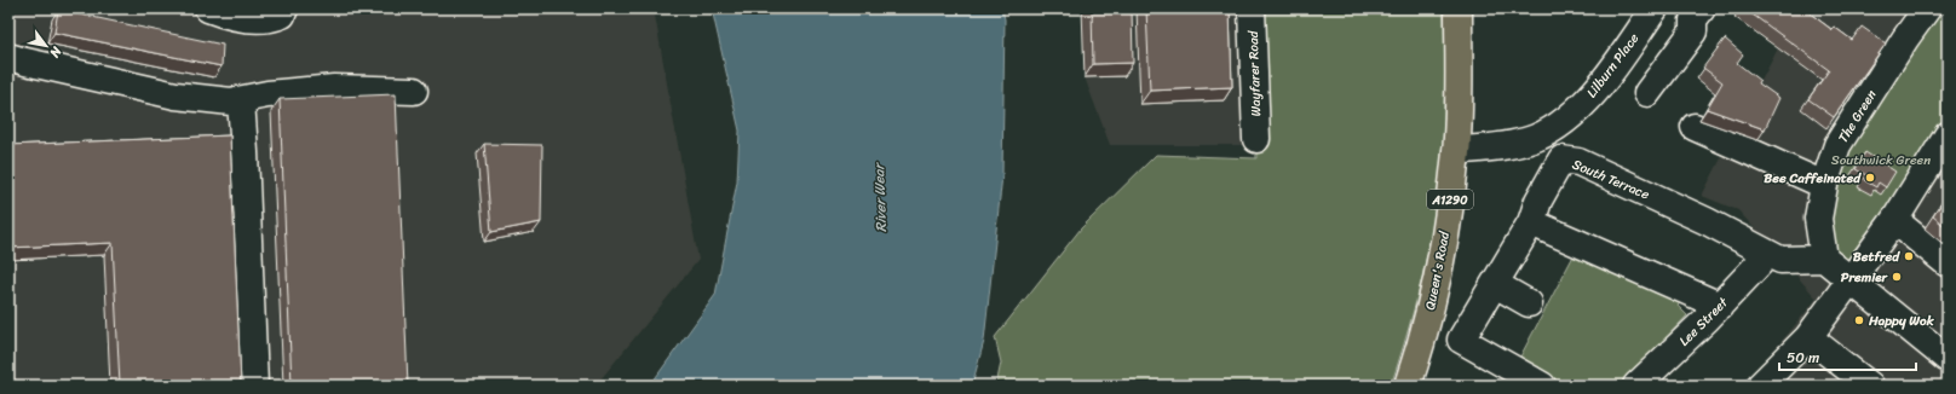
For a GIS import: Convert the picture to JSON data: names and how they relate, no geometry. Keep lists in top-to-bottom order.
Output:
{
  "streets": {
    "main road": ["A1290", "Queen's Road"],
    "street": [
      "Lilburn Place",
      "Wayfarer Road",
      "The Green",
      "South Terrace",
      "Lee Street"
    ]
  },
  "crossings": [
    ["Lilburn Place", "Queen's Road"],
    ["The Green", "South Terrace"],
    ["South Terrace", "Lee Street"]
  ],
  "water": ["River Wear"],
  "parks": ["Southwick Green"],
  "places": [
    "Bee Caffeinated",
    "Betfred",
    "Premier",
    "Happy Wok"
  ],
  "scale_bar": "50 m",
  "north": "bottom right"
}
